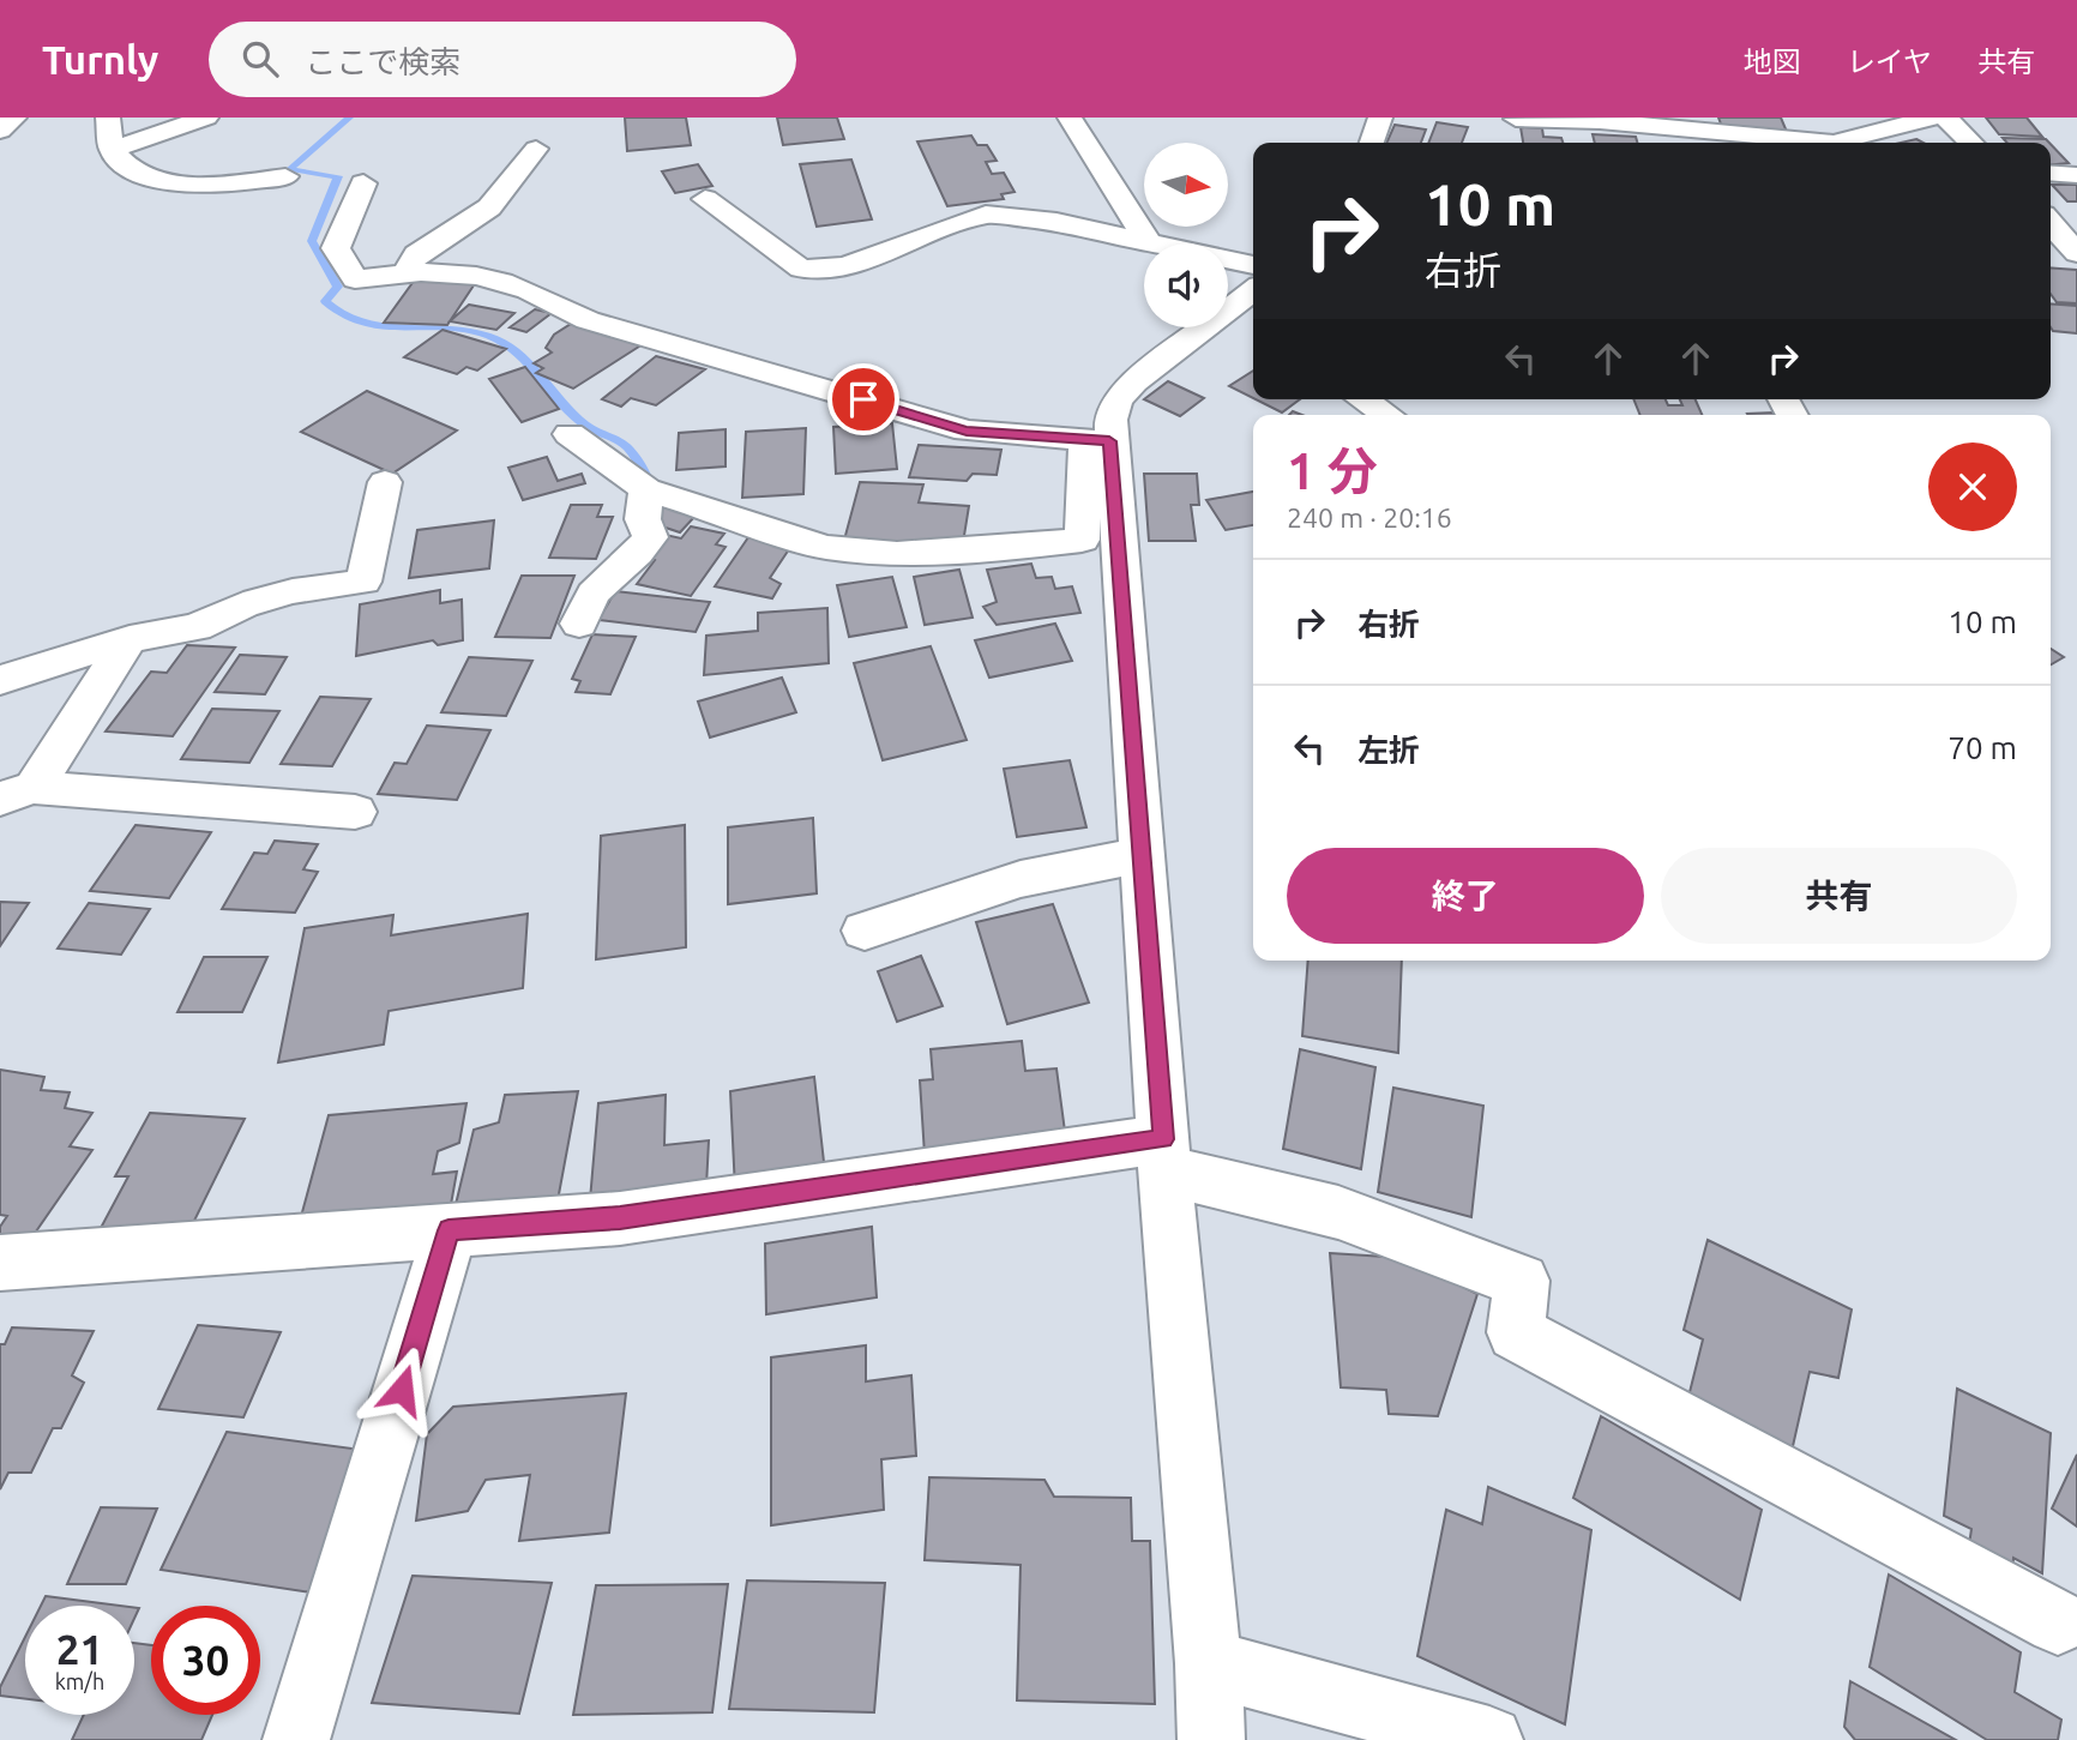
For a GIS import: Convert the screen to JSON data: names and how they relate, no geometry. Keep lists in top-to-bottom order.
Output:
{
  "north": "right",
  "page": {
    "header": "Turnly",
    "search": "ここで検索",
    "nav": ["地図", "レイヤ", "共有"],
    "turn": ["10 m", "右折"],
    "heading": ["1 分", "240 m · 20:16"],
    "list": [
      {
        "name": "右折",
        "value": "10 m"
      },
      {
        "name": "左折",
        "value": "70 m"
      }
    ],
    "buttons": ["終了", "共有"],
    "speed": "21 km/h",
    "limit": "30"
  }
}
